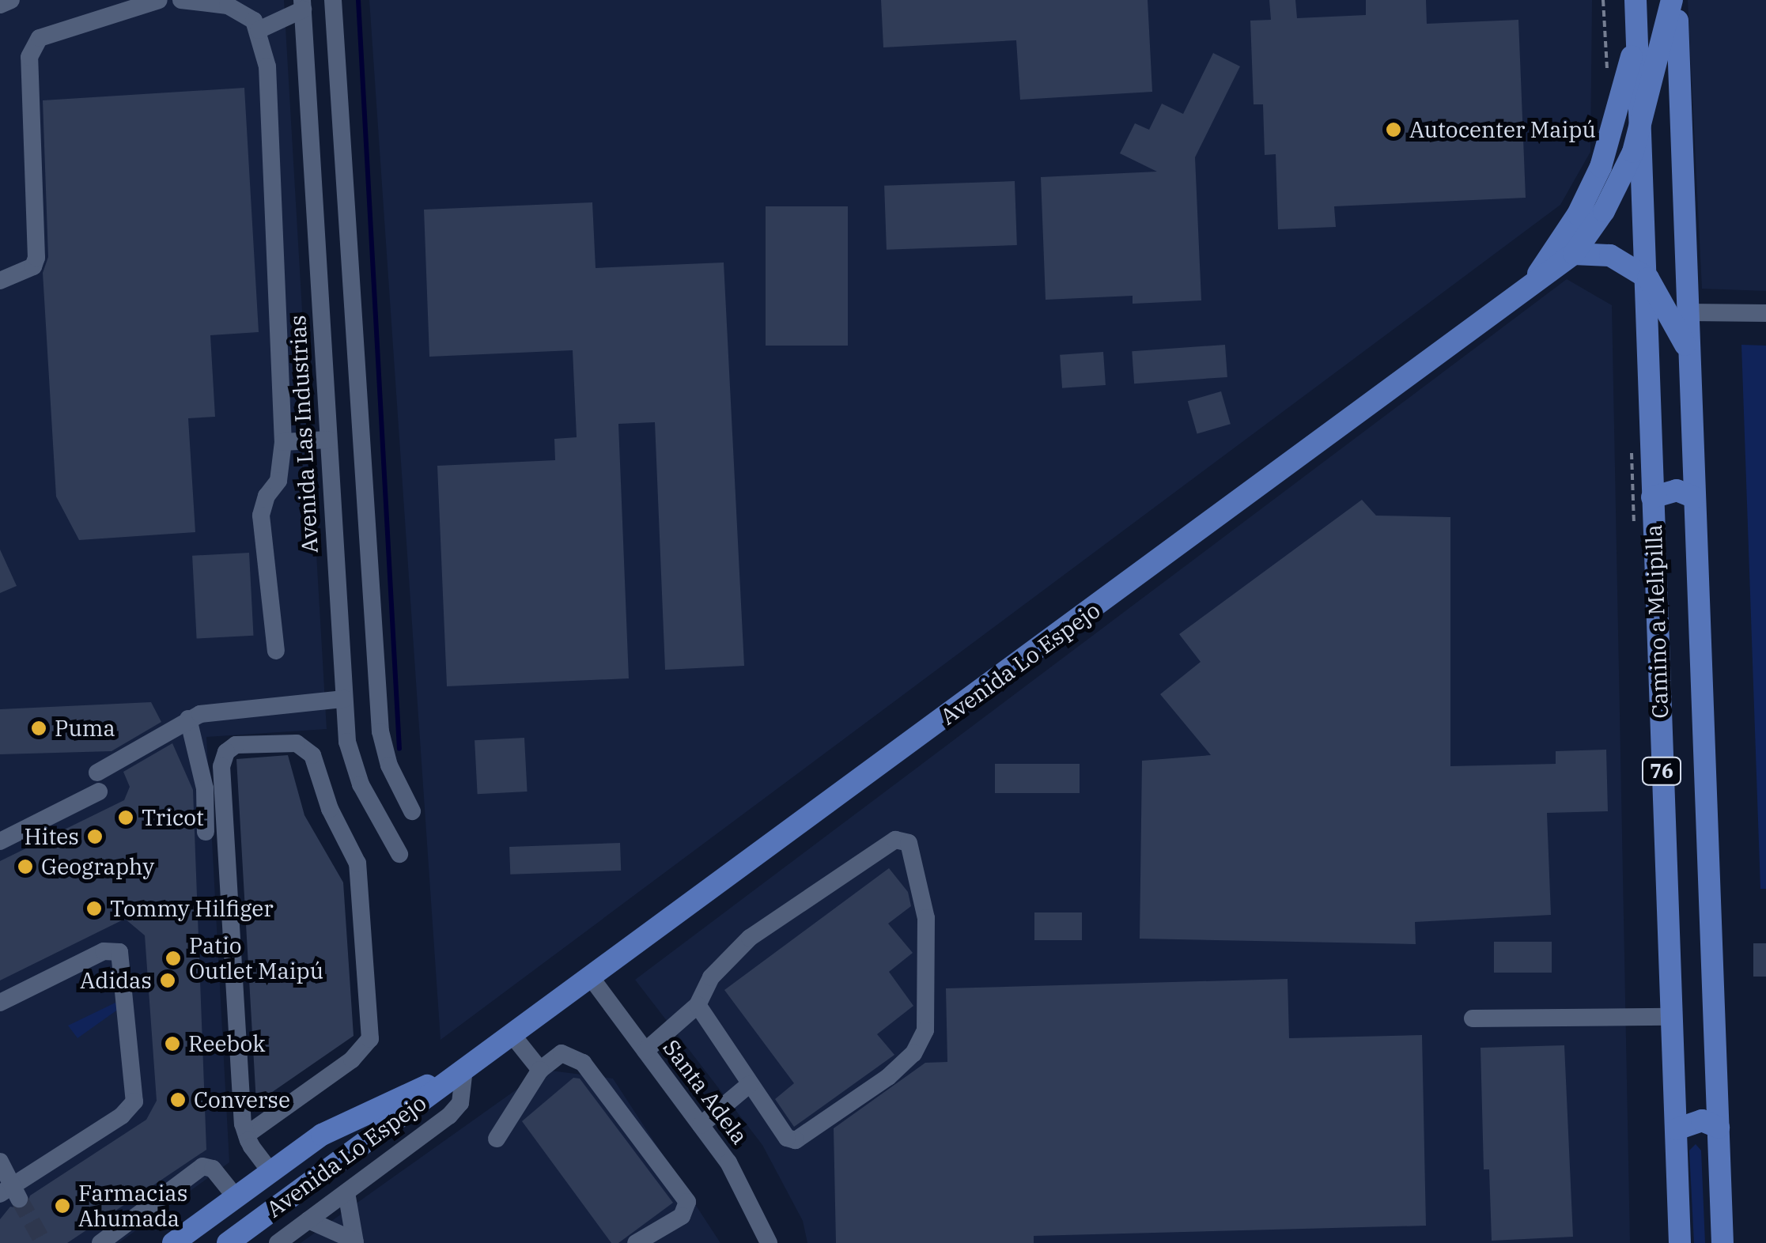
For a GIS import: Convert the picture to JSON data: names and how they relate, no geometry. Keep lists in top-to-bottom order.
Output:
{
  "streets": {
    "main road": ["Camino a Melipilla", "Avenida Lo Espejo", "76"],
    "street": ["Avenida Las Industrias", "Santa Adela"]
  },
  "crossings": [
    ["Camino a Melipilla", "Avenida Lo Espejo"],
    ["Avenida Lo Espejo", "Santa Adela"]
  ],
  "places": [
    "Autocenter Maipú",
    "Puma",
    "Tricot",
    "Hites",
    "Geography",
    "Tommy Hilfiger",
    "Patio Outlet Maipú",
    "Adidas",
    "Reebok",
    "Converse",
    "Farmacias Ahumada"
  ]
}
